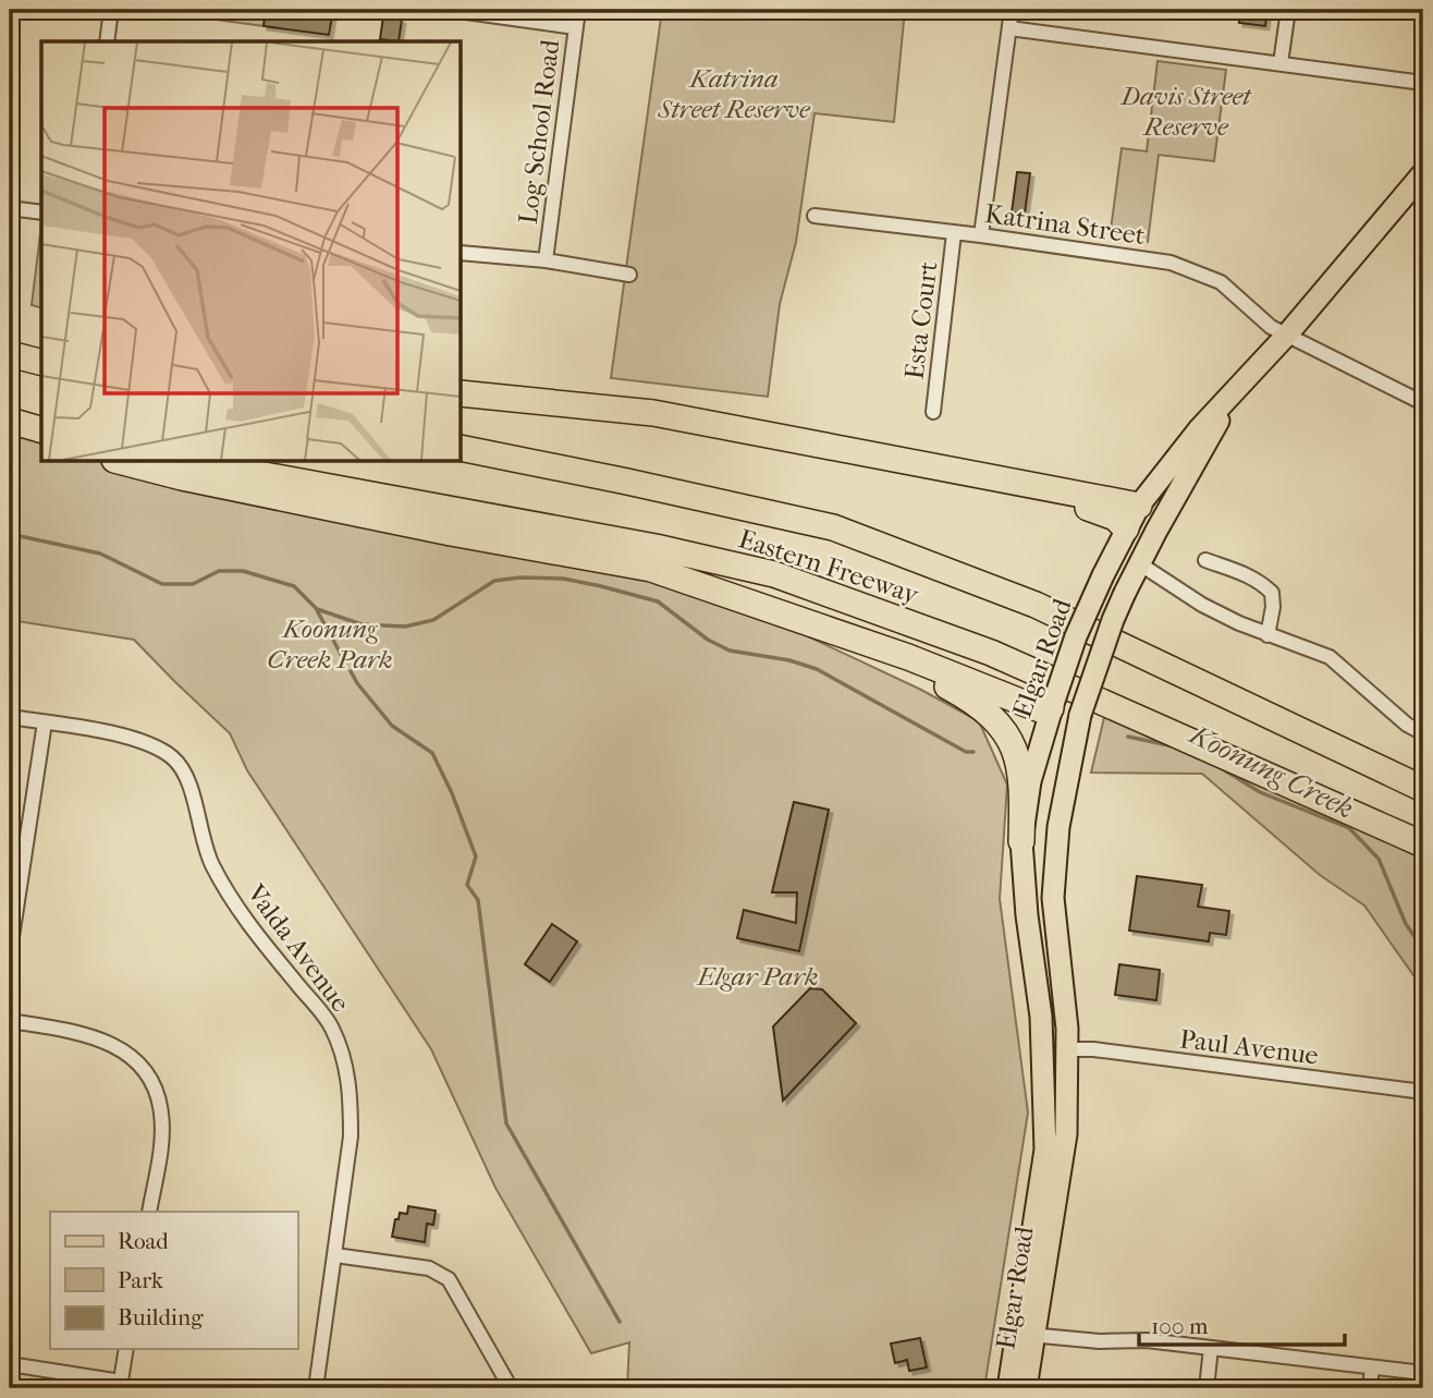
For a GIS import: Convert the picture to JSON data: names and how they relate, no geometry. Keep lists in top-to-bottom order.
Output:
{
  "streets": {
    "highway": ["Eastern Freeway"],
    "main road": ["Elgar Road"],
    "street": [
      "Log School Road",
      "Katrina Street",
      "Esta Court",
      "Valda Avenue",
      "Paul Avenue"
    ]
  },
  "crossings": [
    ["Katrina Street", "Esta Court"],
    ["Katrina Street", "Elgar Road"],
    ["Elgar Road", "Paul Avenue"]
  ],
  "water": ["Koonung Creek"],
  "parks": [
    "Katrina Street Reserve",
    "Davis Street Reserve",
    "Koonung Creek Park",
    "Elgar Park"
  ],
  "legend": ["Road", "Park", "Building"],
  "scale_bar": "100 m"
}
